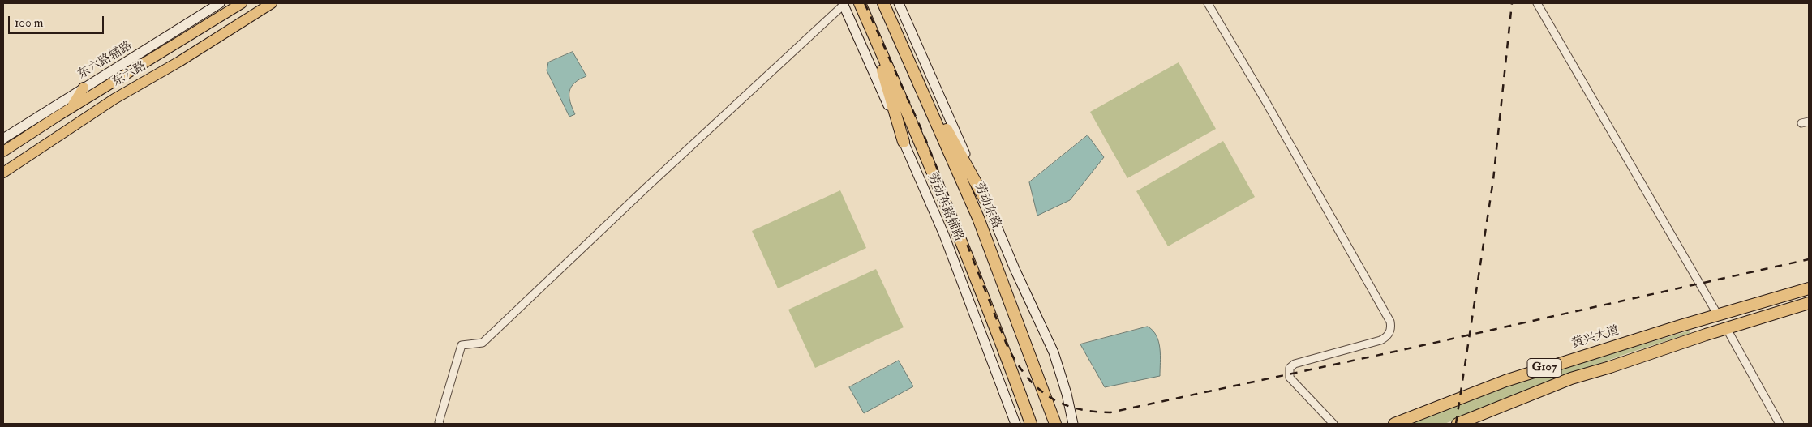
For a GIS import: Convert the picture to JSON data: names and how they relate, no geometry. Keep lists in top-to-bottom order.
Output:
{
  "streets": {
    "highway": ["劳动东路", "黄兴大道", "G107"],
    "main road": ["东六路辅路", "东六路", "劳动东路辅路"]
  },
  "scale_bar": "100 m"
}
